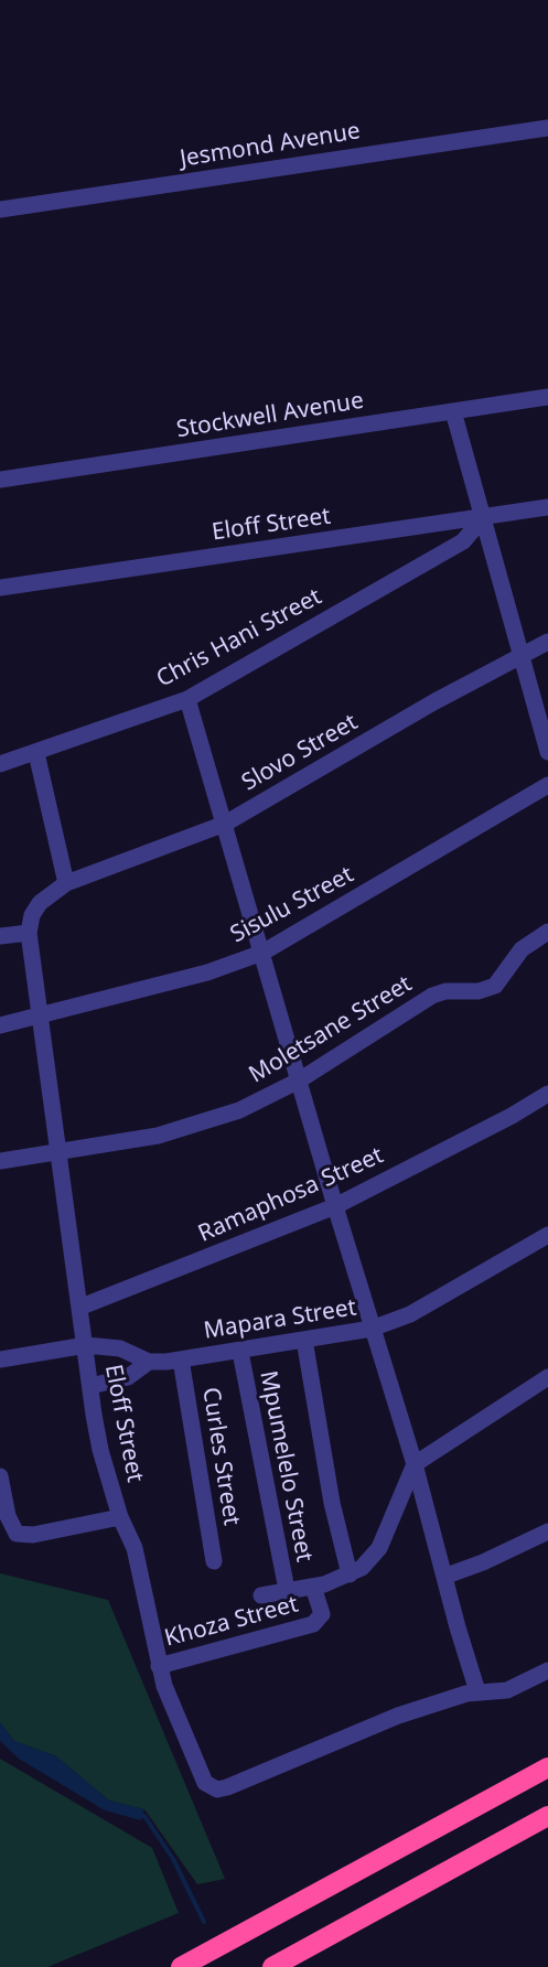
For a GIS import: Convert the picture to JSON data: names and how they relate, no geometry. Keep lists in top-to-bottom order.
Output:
{
  "streets": {
    "street": [
      "Jesmond Avenue",
      "Stockwell Avenue",
      "Eloff Street",
      "Chris Hani Street",
      "Slovo Street",
      "Sisulu Street",
      "Moletsane Street",
      "Ramaphosa Street",
      "Mapara Street",
      "Curles Street",
      "Mpumelelo Street",
      "Khoza Street"
    ]
  },
  "crossings": [
    ["Eloff Street", "Chris Hani Street"],
    ["Eloff Street", "Slovo Street"],
    ["Eloff Street", "Sisulu Street"],
    ["Eloff Street", "Moletsane Street"],
    ["Eloff Street", "Ramaphosa Street"],
    ["Eloff Street", "Mapara Street"],
    ["Eloff Street", "Khoza Street"],
    ["Mapara Street", "Curles Street"],
    ["Mapara Street", "Mpumelelo Street"]
  ]
}
